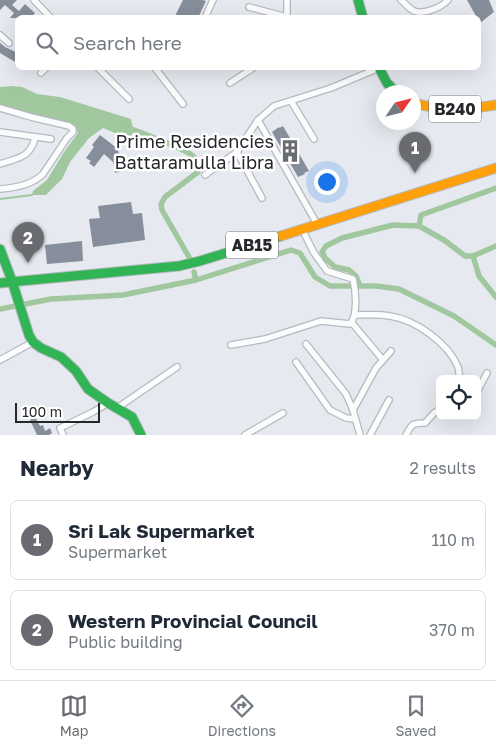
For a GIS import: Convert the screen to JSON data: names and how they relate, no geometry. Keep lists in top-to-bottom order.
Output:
{
  "streets": {
    "main road": ["B240", "AB15"]
  },
  "places": {
    "building": ["Prime Residencies Battaramulla Libra"]
  },
  "scale_bar": "100 m",
  "north": "top right",
  "page": {
    "search": "Search here",
    "pins": ["1", "2"],
    "scale": "100 m",
    "heading": ["Nearby", "2 results"],
    "list": [
      {
        "mark": "1",
        "name": "Sri Lak Supermarket",
        "note": "Supermarket",
        "value": "110 m"
      },
      {
        "mark": "2",
        "name": "Western Provincial Council",
        "note": "Public building",
        "value": "370 m"
      }
    ],
    "nav": ["Map", "Directions", "Saved"]
  }
}
